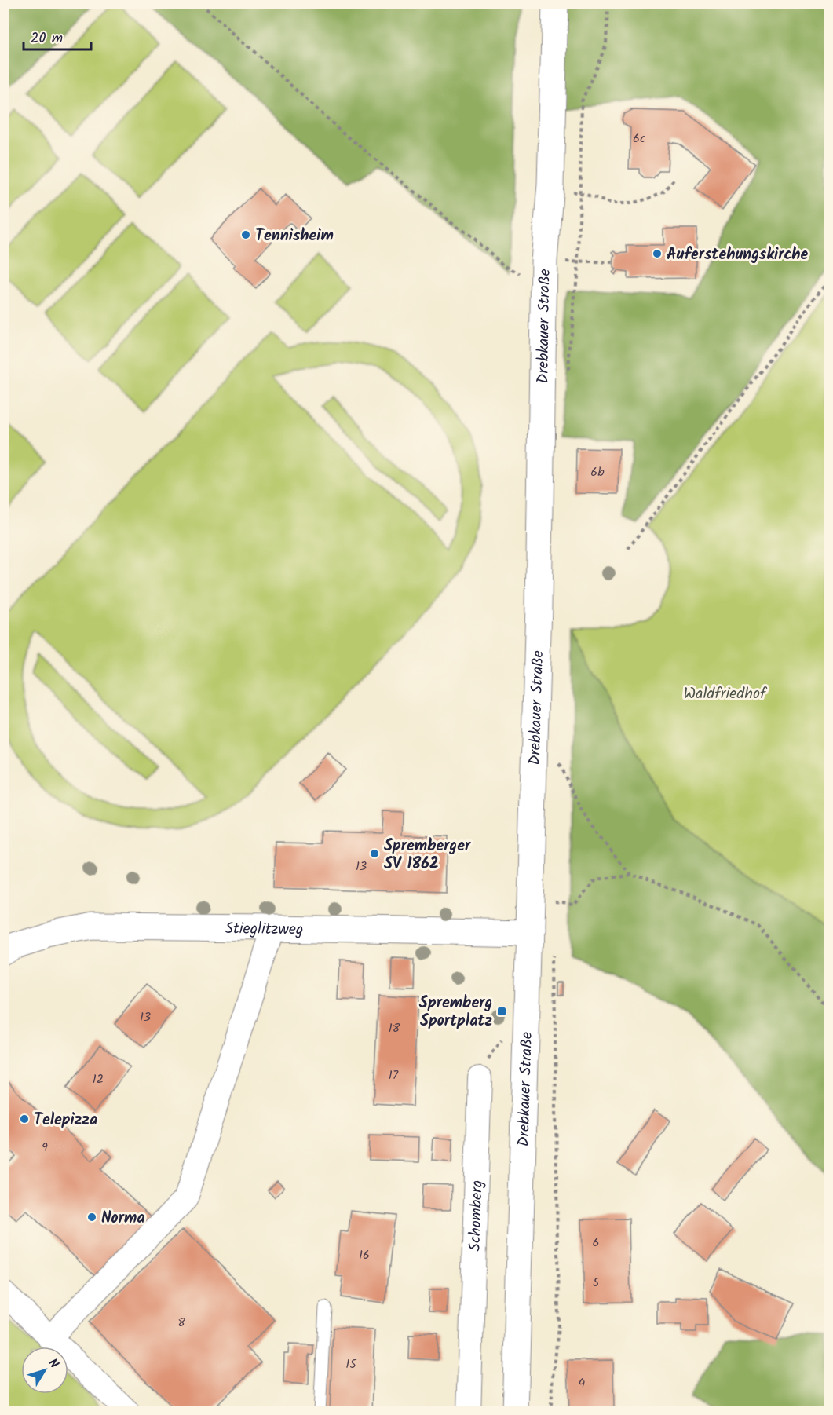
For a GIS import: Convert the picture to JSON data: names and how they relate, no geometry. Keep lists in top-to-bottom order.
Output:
{
  "streets": {
    "street": ["Drebkauer Straße", "Stieglitzweg", "Schomberg"]
  },
  "crossings": [
    ["Drebkauer Straße", "Stieglitzweg"]
  ],
  "parks": ["Waldfriedhof"],
  "places": {
    "other": [
      "Tennisheim",
      "Auferstehungskirche",
      "Spremberger SV 1862",
      "Telepizza",
      "Norma"
    ],
    "transit": ["Spremberg Sportplatz"]
  },
  "house_numbers": [
    "6c",
    "6b",
    "13",
    "13",
    "18",
    "17",
    "12",
    "9",
    "6",
    "16",
    "5",
    "8",
    "15",
    "4"
  ],
  "scale_bar": "20 m",
  "north": "top right"
}
